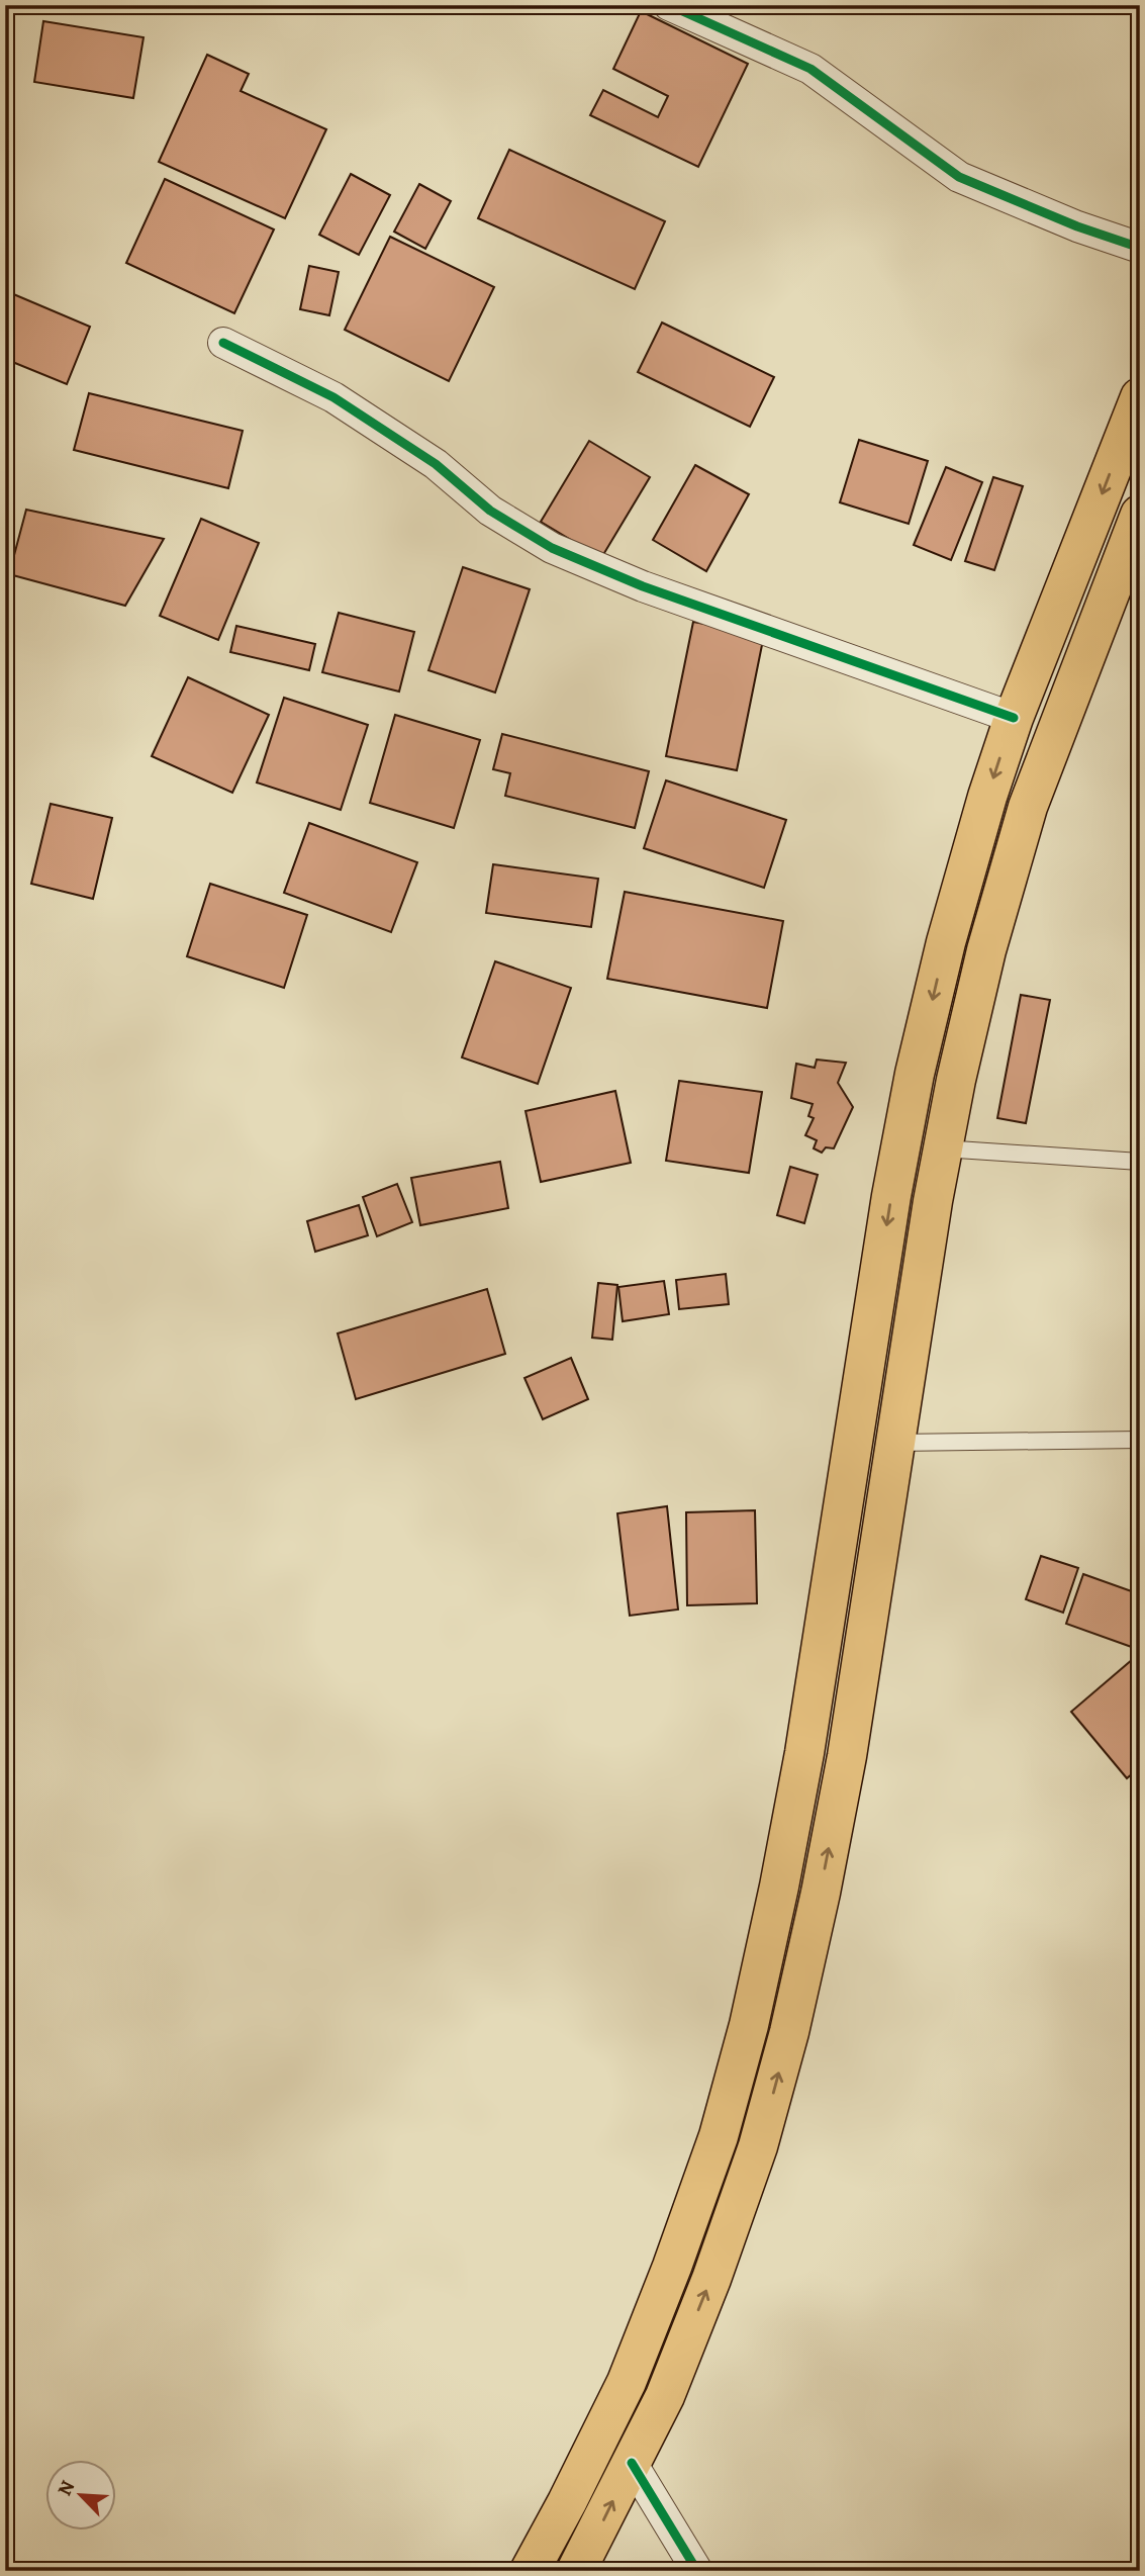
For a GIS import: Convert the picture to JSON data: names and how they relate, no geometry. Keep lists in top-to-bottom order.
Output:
{
  "north": "top left"
}
